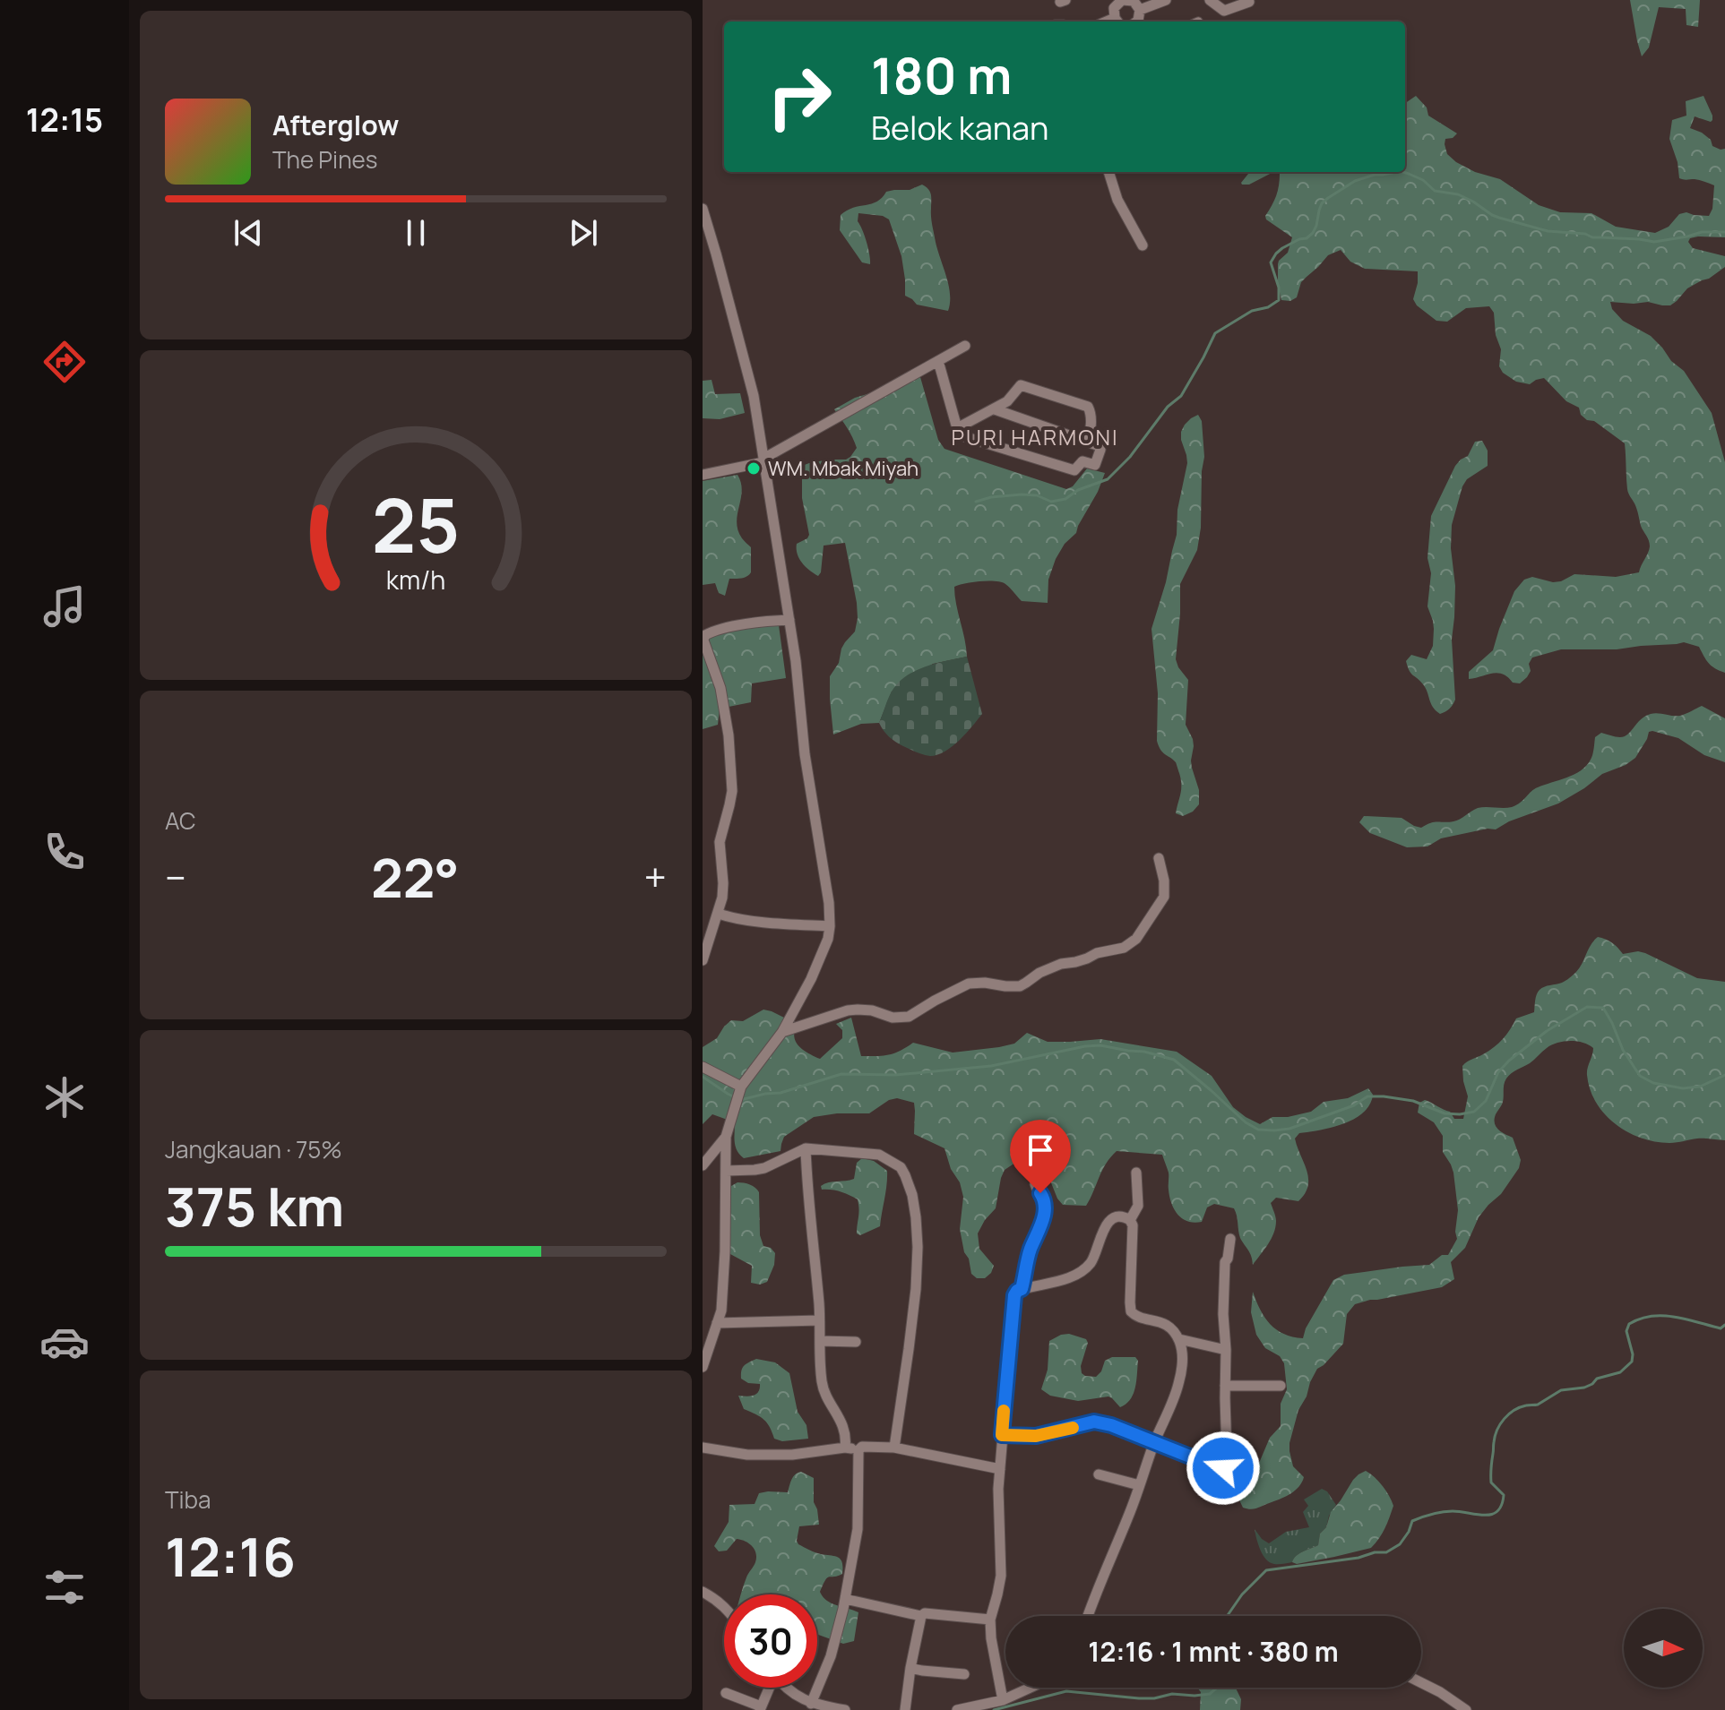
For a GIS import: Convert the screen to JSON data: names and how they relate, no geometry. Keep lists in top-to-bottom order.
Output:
{
  "districts": ["PURI HARMONI"],
  "places": ["WM. Mbak Miyah"],
  "north": "right",
  "page": {
    "tabs": "12:15",
    "turn": ["180 m", "Belok kanan"],
    "song": ["Afterglow", "The Pines"],
    "tile": [
      "AC",
      ["Jangkauan · 75%", "375 km"],
      ["Tiba", "12:16"]
    ],
    "heat": ["−", "22°", "+"],
    "limit": "30",
    "trip": "12:16 · 1 mnt · 380 m",
    "gauge": ["25", "km/h"]
  }
}
